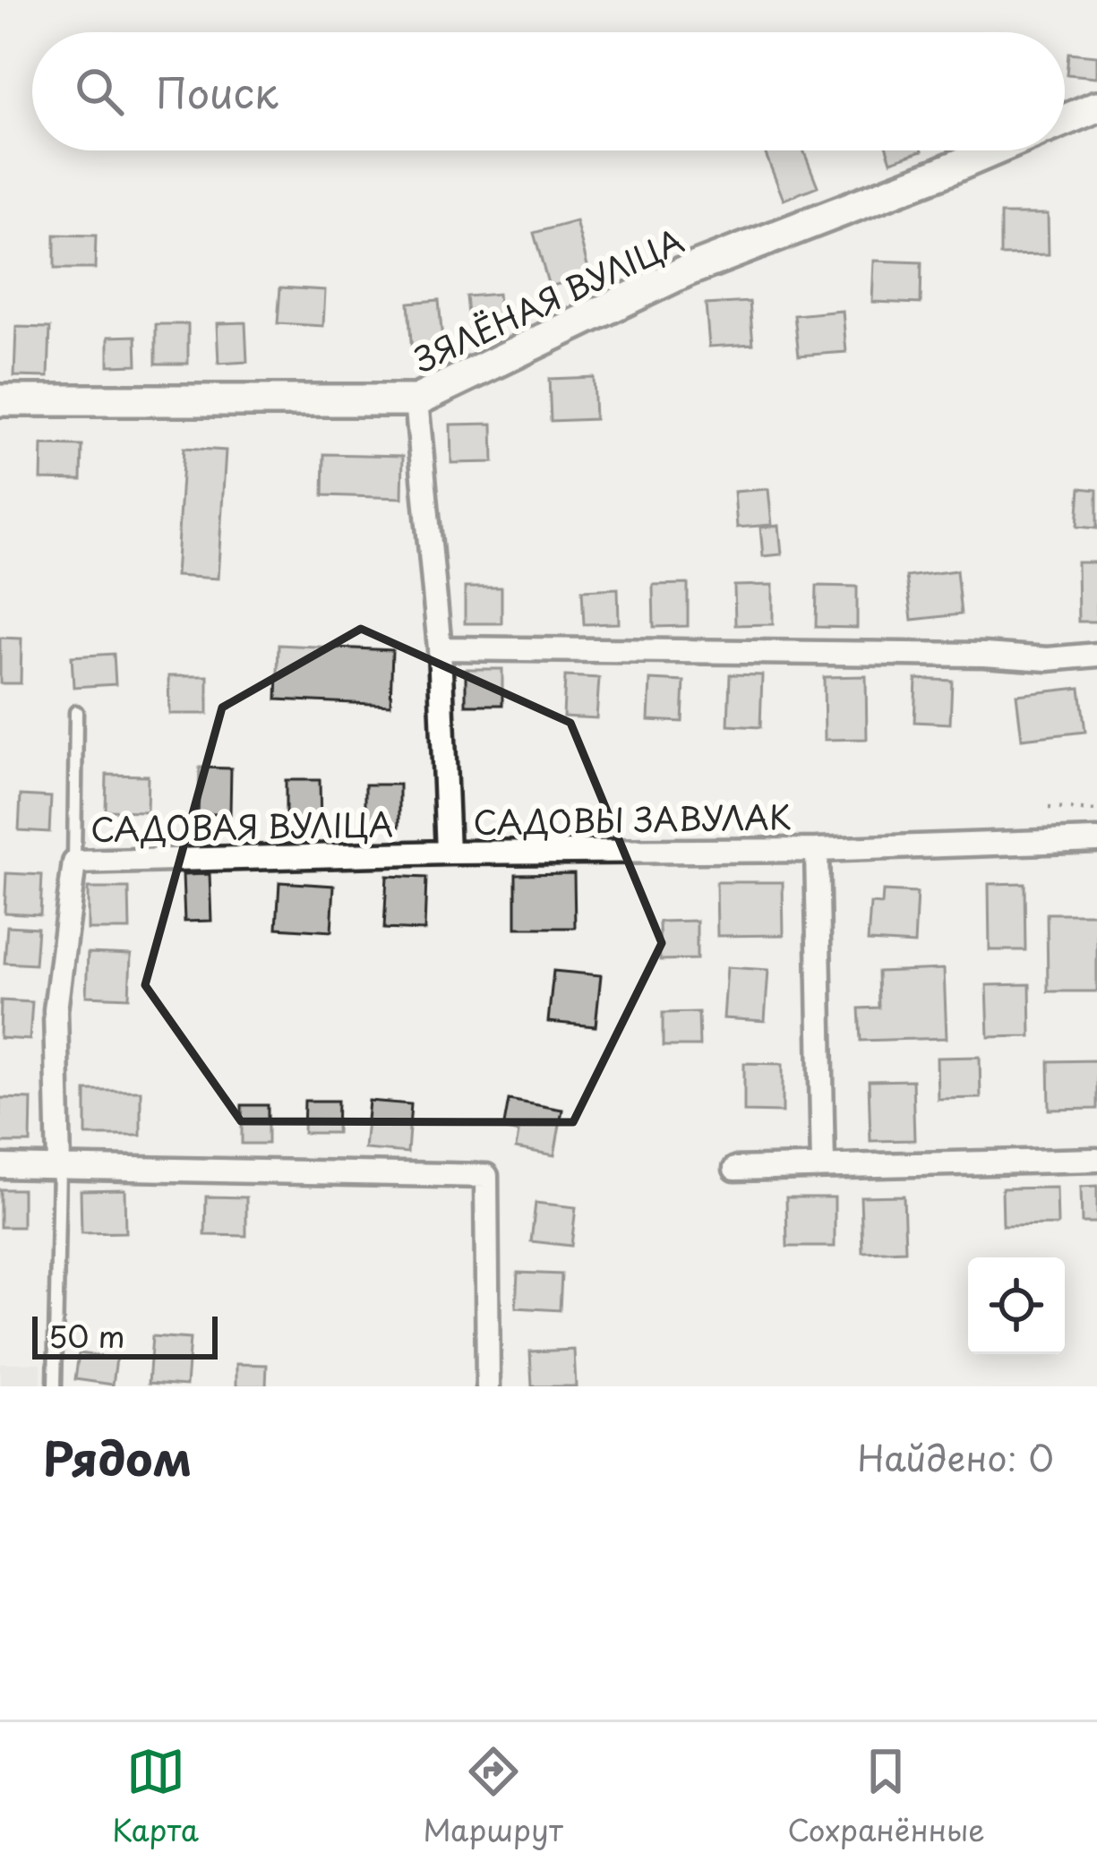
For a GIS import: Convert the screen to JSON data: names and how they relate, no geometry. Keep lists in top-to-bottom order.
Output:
{
  "streets": {
    "street": ["ЗЯЛЁНАЯ ВУЛІЦА", "САДОВЫ ЗАВУЛАК", "САДОВАЯ ВУЛІЦА"]
  },
  "crossings": [
    ["САДОВЫ ЗАВУЛАК", "САДОВАЯ ВУЛІЦА"]
  ],
  "scale_bar": "50 m",
  "page": {
    "search": "Поиск",
    "scale": "50 m",
    "heading": ["Рядом", "Найдено: 0"],
    "nav": ["Карта", "Маршрут", "Сохранённые"]
  }
}
